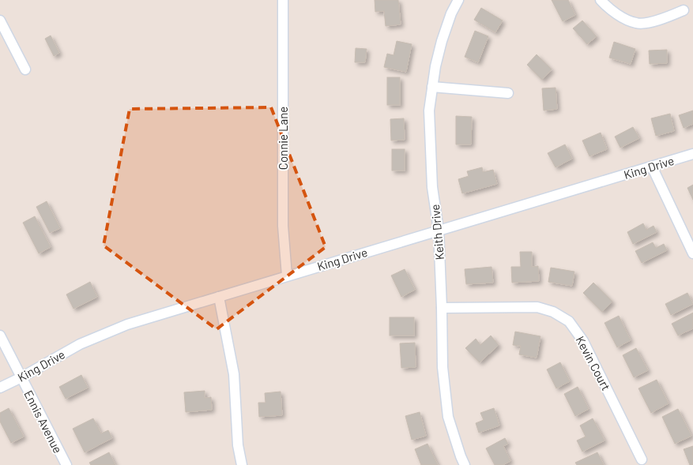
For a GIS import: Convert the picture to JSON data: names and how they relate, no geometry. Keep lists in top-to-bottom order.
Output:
{
  "streets": {
    "street": [
      "Connie Lane",
      "King Drive",
      "Keith Drive",
      "Kevin Court",
      "Ennis Avenue"
    ]
  },
  "crossings": [
    ["Connie Lane", "King Drive"],
    ["King Drive", "Keith Drive"],
    ["King Drive", "Ennis Avenue"],
    ["Keith Drive", "Kevin Court"]
  ]
}
